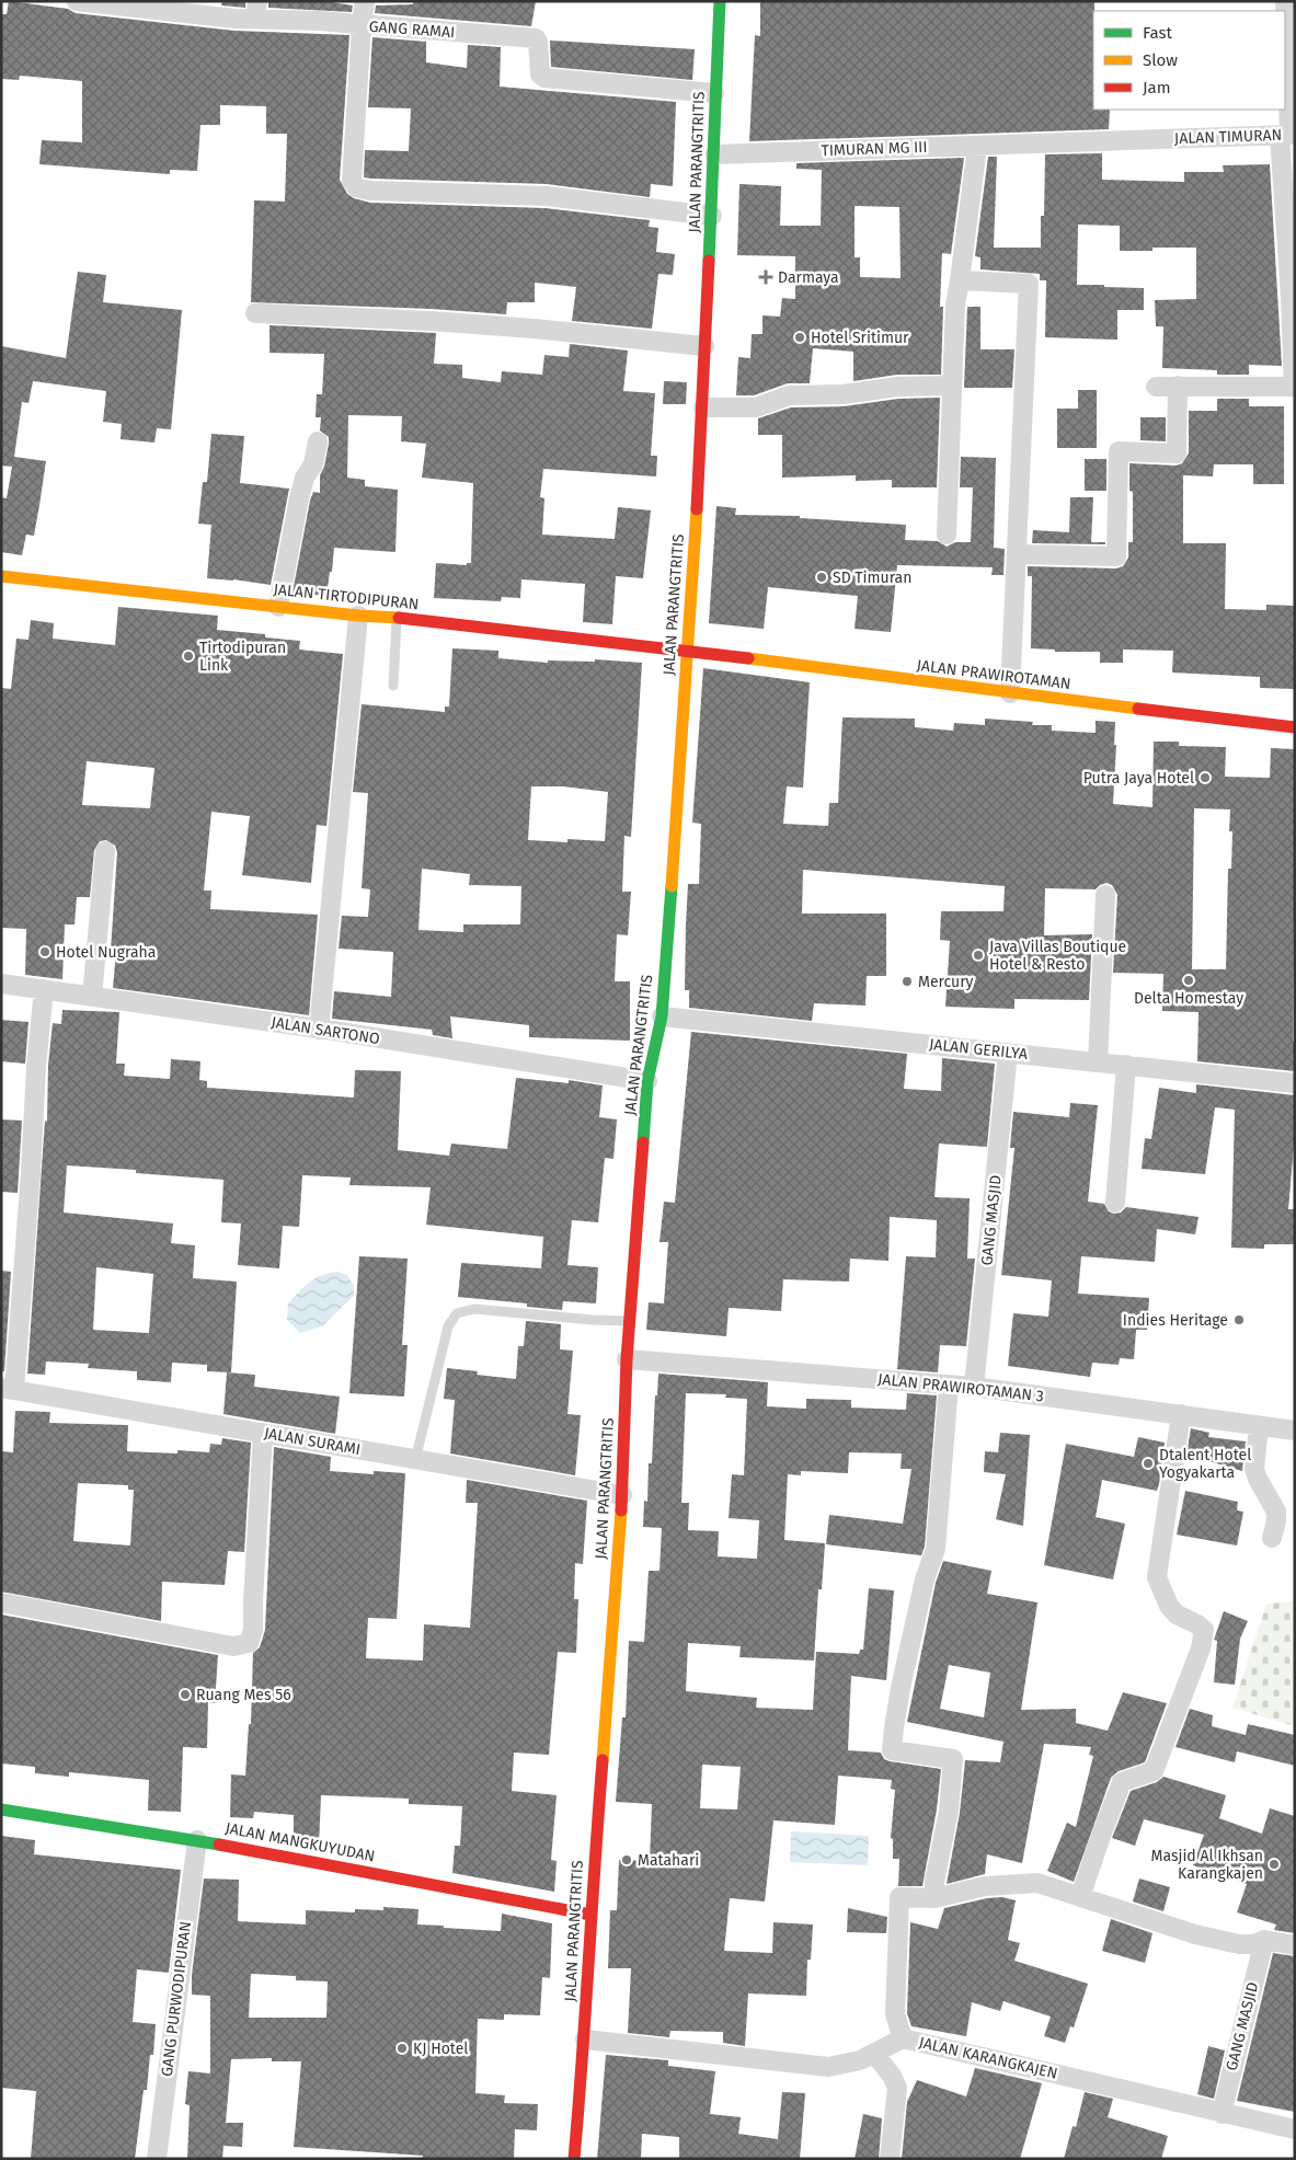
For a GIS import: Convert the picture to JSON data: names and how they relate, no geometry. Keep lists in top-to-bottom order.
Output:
{
  "streets": {
    "main road": [
      "JALAN PARANGTRITIS",
      "JALAN TIRTODIPURAN",
      "JALAN PRAWIROTAMAN",
      "JALAN MANGKUYUDAN"
    ],
    "street": [
      "GANG RAMAI",
      "JALAN TIMURAN",
      "TIMURAN MG III",
      "JALAN SARTONO",
      "JALAN GERILYA",
      "GANG MASJID",
      "JALAN PRAWIROTAMAN 3",
      "JALAN SURAMI",
      "GANG PURWODIPURAN",
      "JALAN KARANGKAJEN"
    ]
  },
  "crossings": [
    ["GANG RAMAI", "JALAN PARANGTRITIS"],
    ["JALAN TIMURAN", "TIMURAN MG III"],
    ["TIMURAN MG III", "JALAN PARANGTRITIS"],
    ["JALAN PARANGTRITIS", "JALAN TIRTODIPURAN"],
    ["JALAN PARANGTRITIS", "JALAN PRAWIROTAMAN"],
    ["JALAN PARANGTRITIS", "JALAN SARTONO"],
    ["JALAN PARANGTRITIS", "JALAN GERILYA"],
    ["JALAN PARANGTRITIS", "JALAN PRAWIROTAMAN 3"],
    ["JALAN PARANGTRITIS", "JALAN SURAMI"],
    ["JALAN PARANGTRITIS", "JALAN MANGKUYUDAN"],
    ["JALAN PARANGTRITIS", "JALAN KARANGKAJEN"],
    ["JALAN TIRTODIPURAN", "JALAN PRAWIROTAMAN"],
    ["JALAN GERILYA", "GANG MASJID"],
    ["GANG MASJID", "JALAN PRAWIROTAMAN 3"],
    ["GANG MASJID", "JALAN KARANGKAJEN"],
    ["JALAN MANGKUYUDAN", "GANG PURWODIPURAN"]
  ],
  "places": {
    "health": ["Darmaya"],
    "other": [
      "Hotel Sritimur",
      "SD Timuran",
      "Tirtodipuran Link",
      "Putra Jaya Hotel",
      "Hotel Nugraha",
      "Java Villas Boutique Hotel & Resto",
      "Delta Homestay",
      "Mercury",
      "Indies Heritage",
      "Dtalent Hotel Yogyakarta",
      "Ruang Mes 56",
      "Matahari",
      "Masjid Al Ikhsan Karangkajen",
      "KJ Hotel"
    ]
  },
  "legend": ["Fast", "Slow", "Jam"]
}
